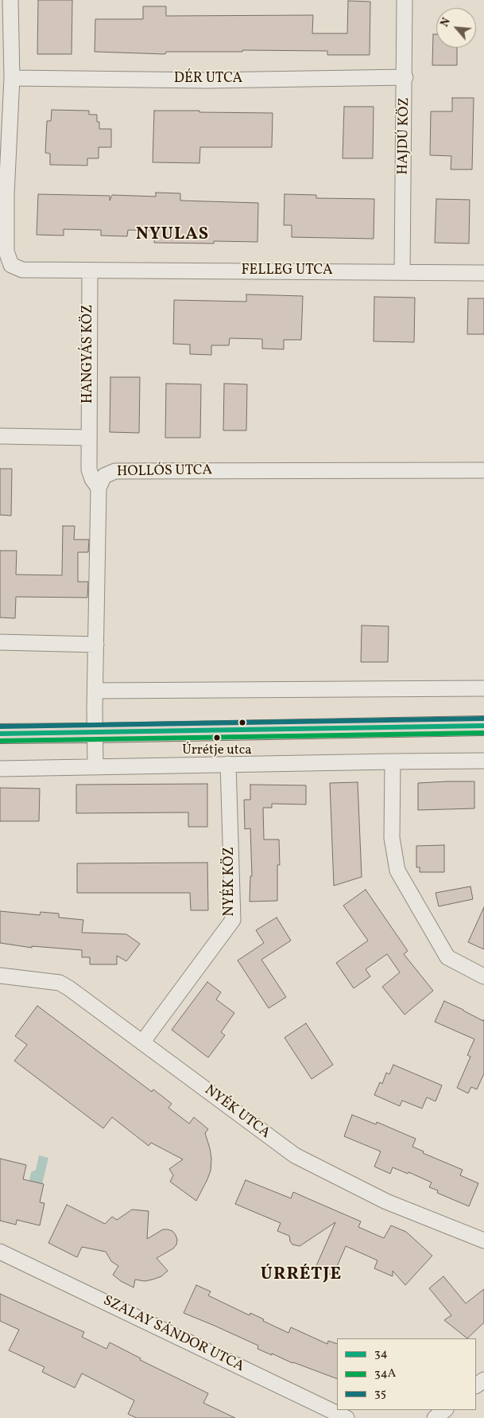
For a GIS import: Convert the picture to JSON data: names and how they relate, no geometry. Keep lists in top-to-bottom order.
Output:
{
  "streets": {
    "street": [
      "DÉR UTCA",
      "HAJDÚ KÖZ",
      "FELLEG UTCA",
      "HANGYÁS KÖZ",
      "HOLLÓS UTCA",
      "NYÉK KÖZ",
      "NYÉK UTCA",
      "SZALAY SÁNDOR UTCA"
    ]
  },
  "crossings": [
    ["DÉR UTCA", "HAJDÚ KÖZ"],
    ["DÉR UTCA", "FELLEG UTCA"],
    ["HAJDÚ KÖZ", "FELLEG UTCA"],
    ["FELLEG UTCA", "HANGYÁS KÖZ"],
    ["HANGYÁS KÖZ", "HOLLÓS UTCA"],
    ["NYÉK KÖZ", "NYÉK UTCA"]
  ],
  "districts": ["NYULAS", "ÚRRÉTJE"],
  "places": ["Úrrétje utca"],
  "lines": ["transit line 35", "transit line 34", "transit line 34A"],
  "legend": ["34", "34A", "35"],
  "north": "top left"
}
